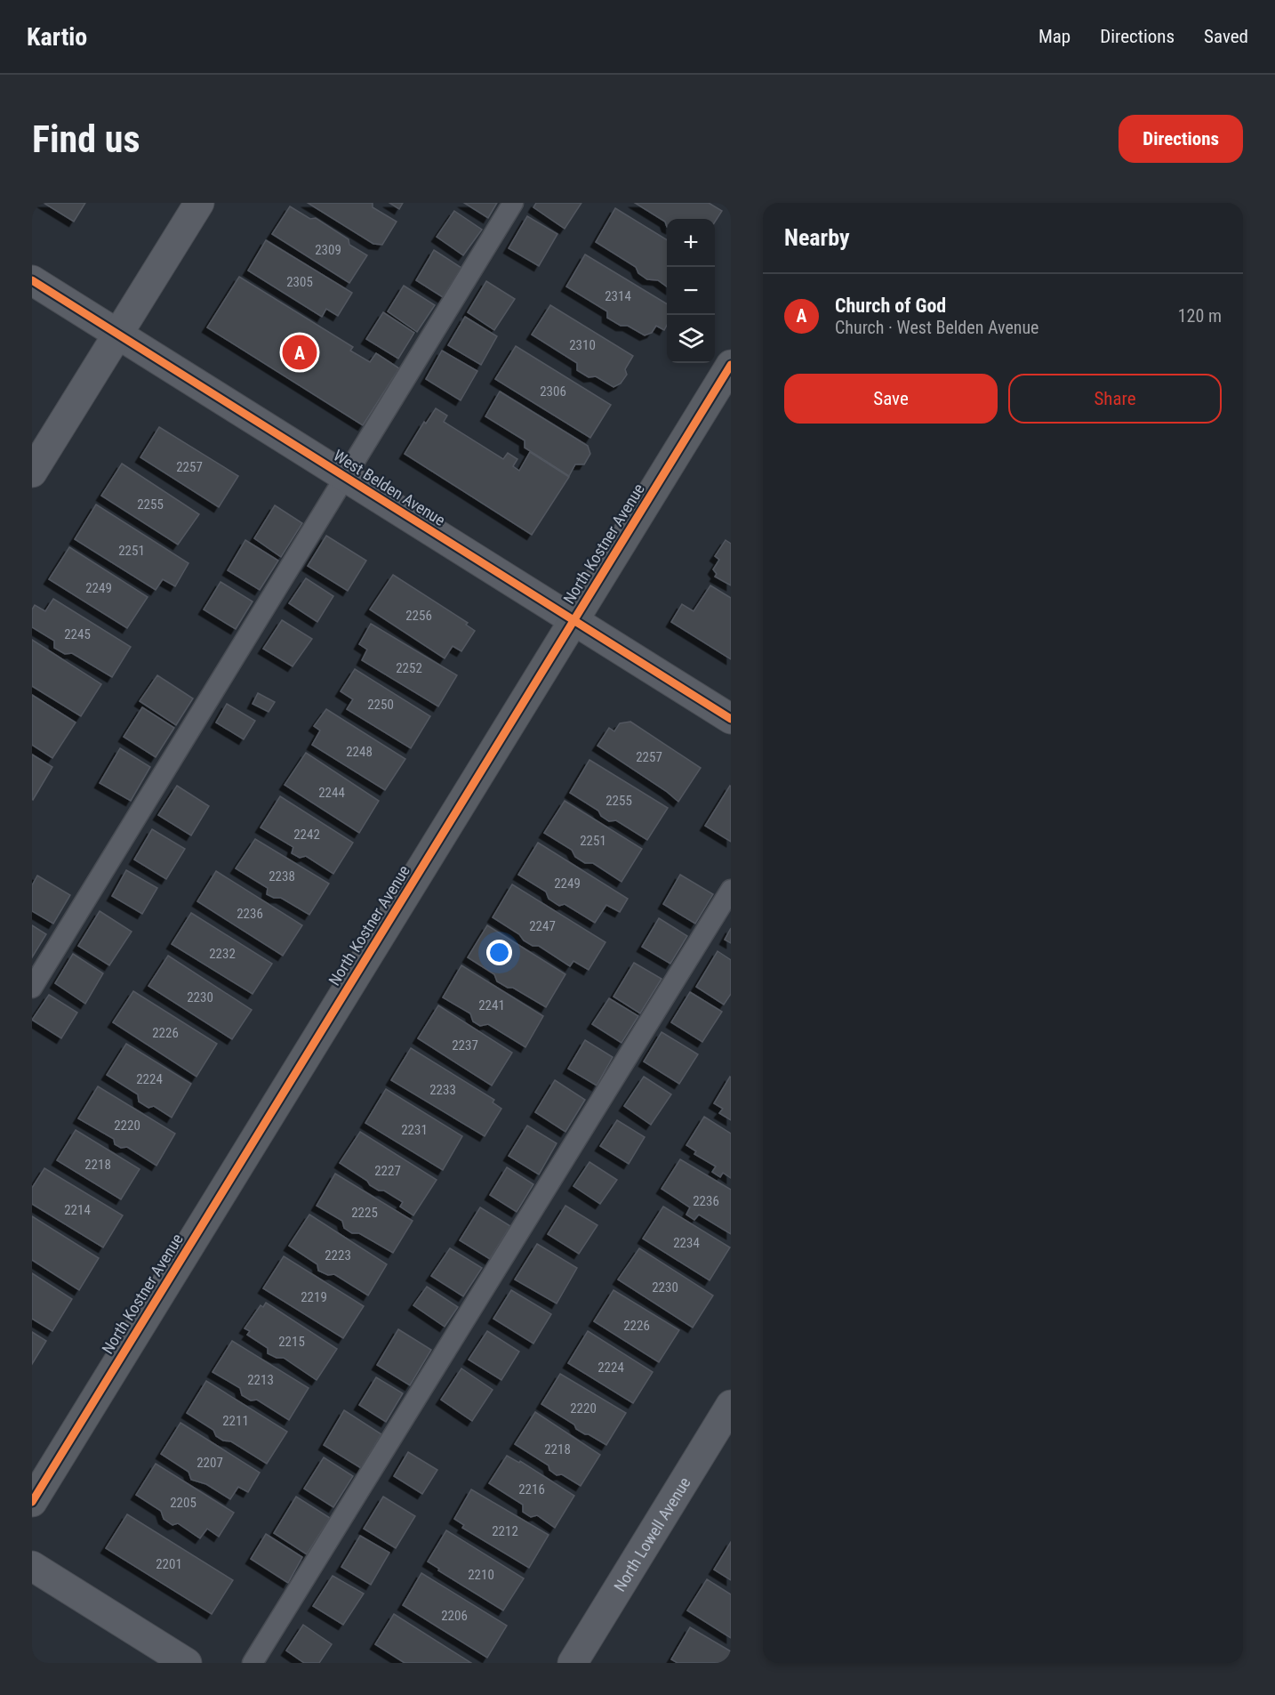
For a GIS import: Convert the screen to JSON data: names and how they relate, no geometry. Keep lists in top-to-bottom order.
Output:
{
  "streets": {
    "street": ["West Belden Avenue", "North Kostner Avenue", "North Lowell Avenue"]
  },
  "crossings": [
    ["West Belden Avenue", "North Kostner Avenue"]
  ],
  "house_numbers": [
    "2309",
    "2305",
    "2314",
    "2310",
    "2306",
    "2257",
    "2255",
    "2251",
    "2249",
    "2256",
    "2245",
    "2252",
    "2250",
    "2248",
    "2257",
    "2244",
    "2255",
    "2242",
    "2251",
    "2238",
    "2249",
    "2236",
    "2247",
    "2232",
    "2230",
    "2241",
    "2226",
    "2237",
    "2224",
    "2233",
    "2220",
    "2231",
    "2218",
    "2227",
    "2236",
    "2214",
    "2225",
    "2234",
    "2223",
    "2230",
    "2219",
    "2226",
    "2215",
    "2224",
    "2213",
    "2220",
    "2211",
    "2218",
    "2207",
    "2216",
    "2205",
    "2212",
    "2201",
    "2210",
    "2206"
  ],
  "page": {
    "header": "Kartio",
    "nav": ["Map", "Directions", "Saved"],
    "buttons": [
      "Directions",
      ["Save", "Share"]
    ],
    "title": "Find us",
    "heading": "Nearby",
    "map_buttons": ["+", "−"],
    "list": [
      {
        "mark": "A",
        "name": "Church of God",
        "note": "Church · West Belden Avenue",
        "value": "120 m"
      }
    ],
    "pins": "A"
  }
}
